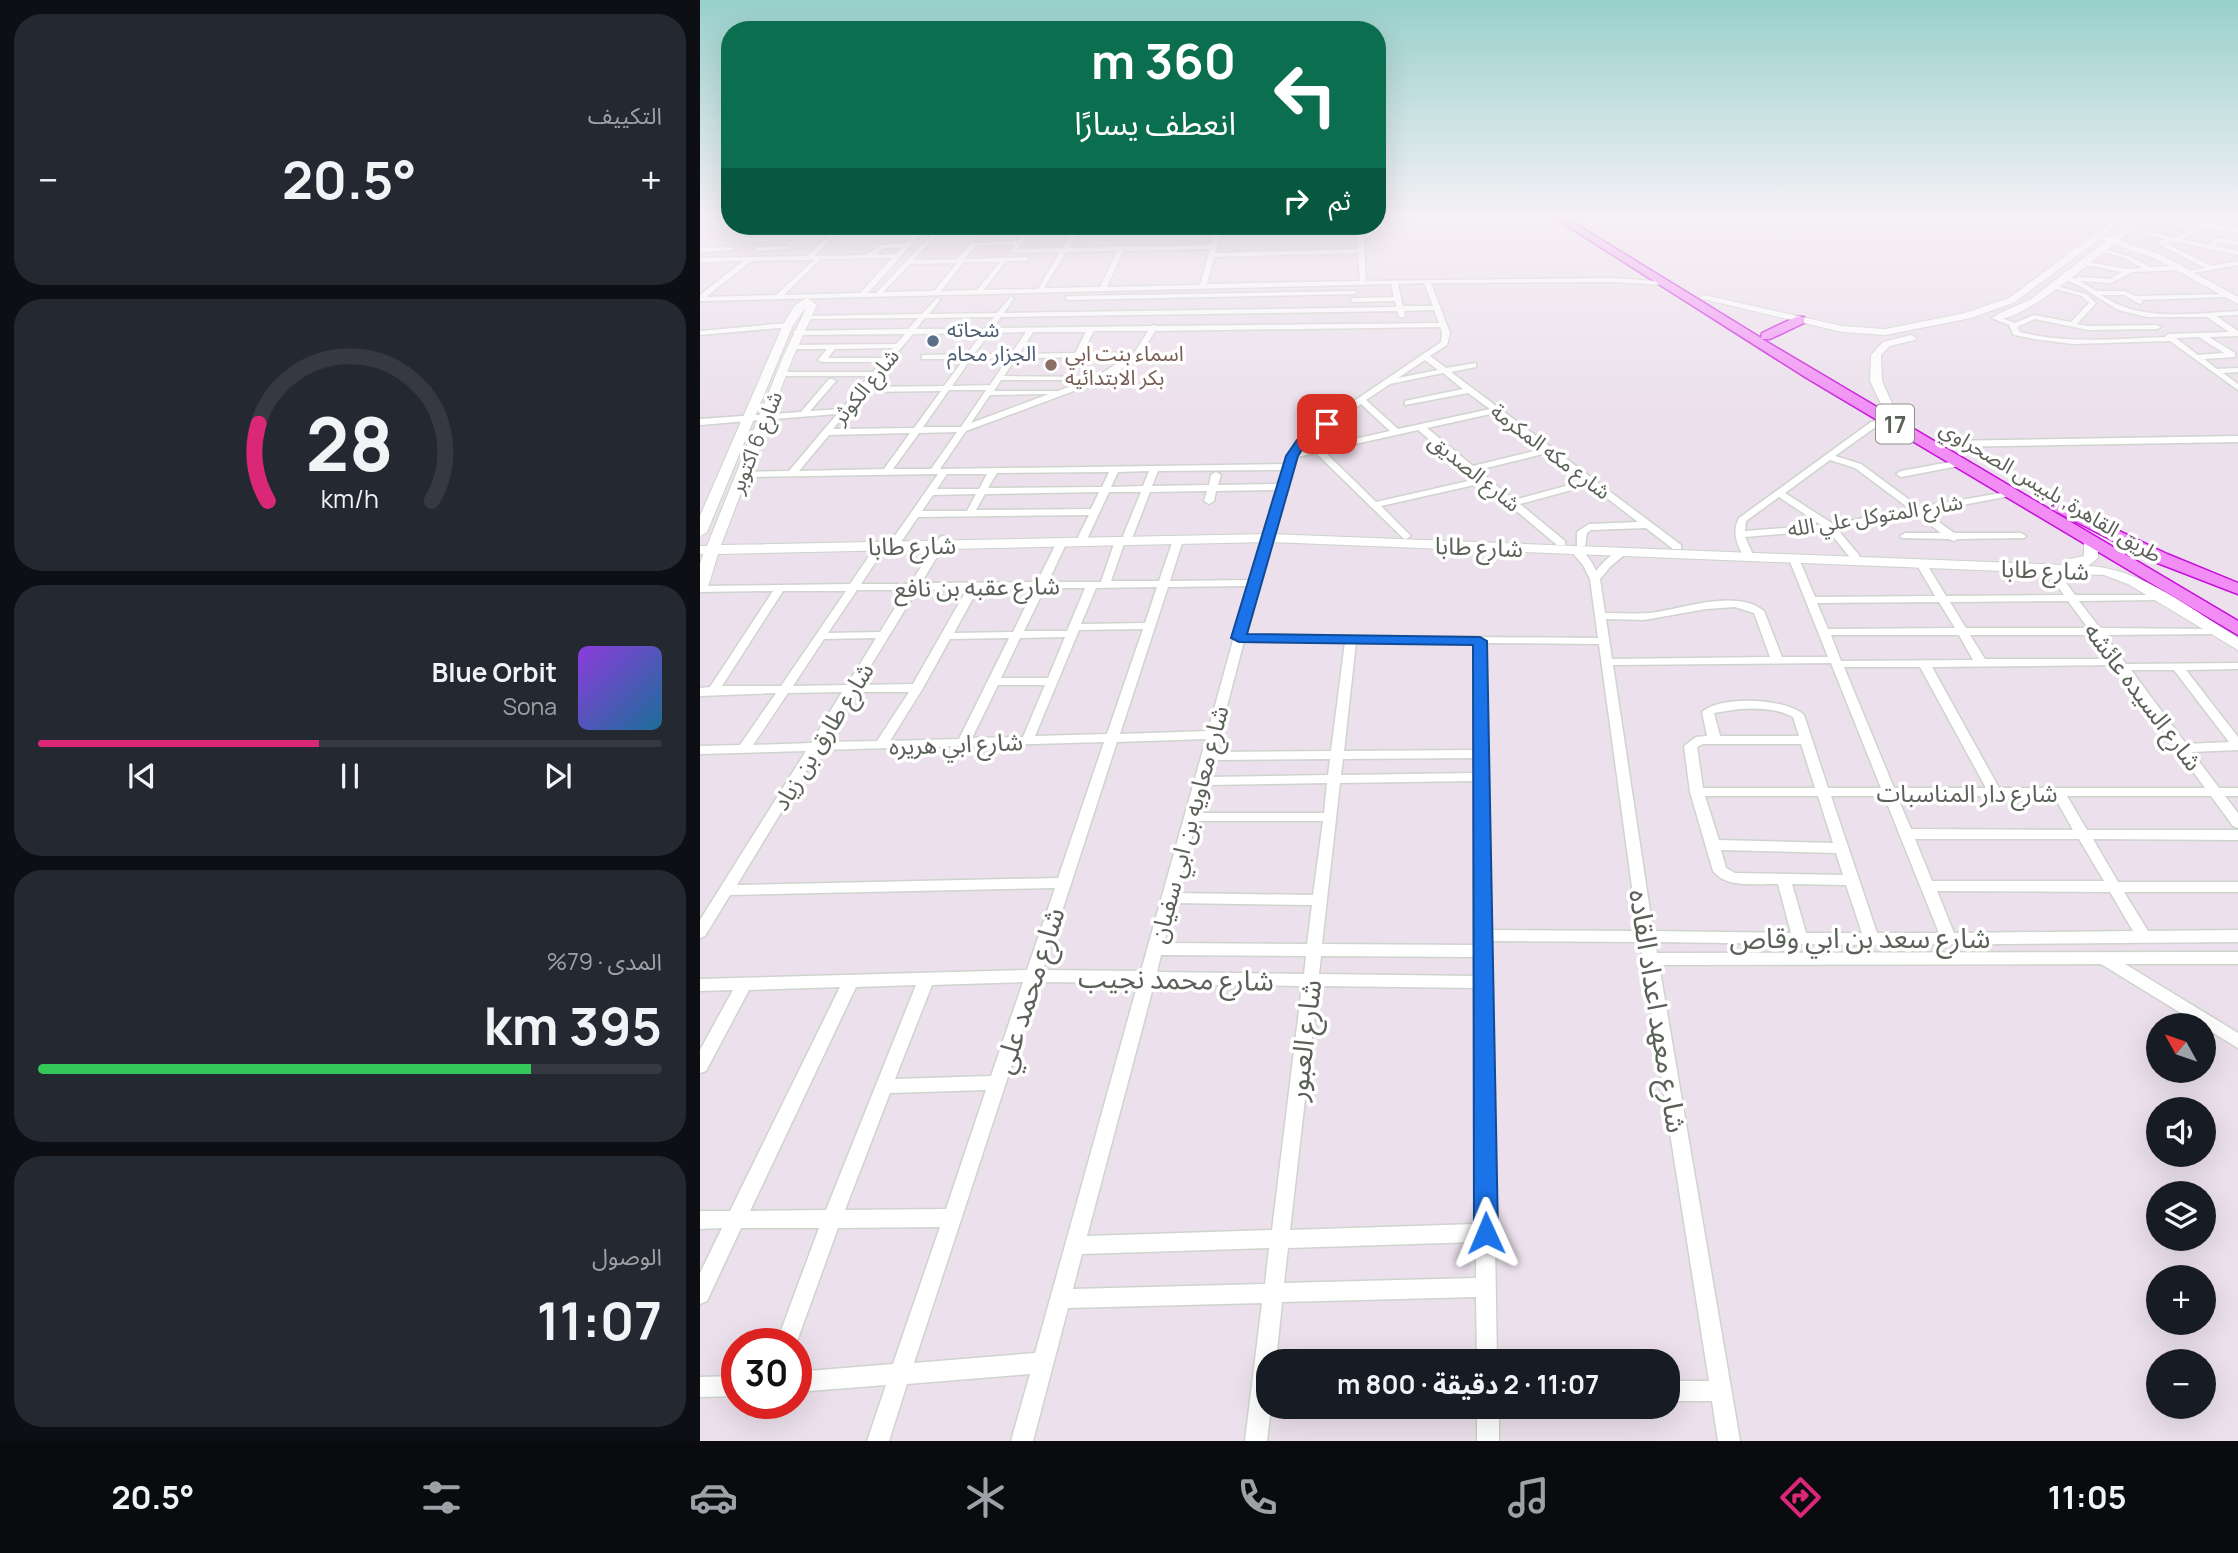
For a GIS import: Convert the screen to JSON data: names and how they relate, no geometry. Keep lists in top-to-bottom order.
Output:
{
  "streets": {
    "highway": ["17", "طريق القاهرة, بلبيس الصحراوي"],
    "street": [
      "شارع الكوثر",
      "شارع 6 اكتوبر",
      "شارع مكه المكرمة",
      "شارع الصديق",
      "شارع المتوكل علي الله",
      "شارع طابا",
      "شارع عقبه بن نافع",
      "شارع السيده عائشه",
      "شارع طارق بن زياد",
      "شارع ابي هريره",
      "شارع دار المناسبات",
      "شارع معاويه بن ابي سفيان",
      "شارع سعد بن ابي وقاص",
      "شارع محمد نجيب",
      "شارع محمد علي",
      "شارع معهد اعداد القاده",
      "شارع العبور"
    ]
  },
  "crossings": [
    ["شارع 6 اكتوبر", "شارع طابا"],
    ["شارع 6 اكتوبر", "شارع عقبه بن نافع"],
    ["شارع مكه المكرمة", "شارع طابا"],
    ["شارع مكه المكرمة", "شارع معاويه بن ابي سفيان"],
    ["شارع الصديق", "شارع طابا"],
    ["شارع الصديق", "شارع معهد اعداد القاده"],
    ["طريق القاهرة, بلبيس الصحراوي", "شارع المتوكل علي الله"],
    ["طريق القاهرة, بلبيس الصحراوي", "شارع طابا"],
    ["شارع طابا", "شارع السيده عائشه"],
    ["شارع طابا", "شارع طارق بن زياد"],
    ["شارع طابا", "شارع معاويه بن ابي سفيان"],
    ["شارع طابا", "شارع محمد علي"],
    ["شارع طابا", "شارع معهد اعداد القاده"],
    ["شارع عقبه بن نافع", "شارع طارق بن زياد"],
    ["شارع عقبه بن نافع", "شارع معاويه بن ابي سفيان"],
    ["شارع عقبه بن نافع", "شارع محمد علي"],
    ["شارع السيده عائشه", "شارع دار المناسبات"],
    ["شارع طارق بن زياد", "شارع ابي هريره"],
    ["شارع ابي هريره", "شارع معاويه بن ابي سفيان"],
    ["شارع ابي هريره", "شارع محمد علي"],
    ["شارع معاويه بن ابي سفيان", "شارع محمد نجيب"],
    ["شارع سعد بن ابي وقاص", "شارع محمد نجيب"],
    ["شارع سعد بن ابي وقاص", "شارع معهد اعداد القاده"],
    ["شارع محمد نجيب", "شارع محمد علي"],
    ["شارع محمد نجيب", "شارع العبور"]
  ],
  "places": ["شحاته الجزار محام", "اسماء بنت ابي بكر الابتدائيه"],
  "north": "top left",
  "page": {
    "tile": [
      "التكييف",
      ["المدى · 79%", "395 km"],
      ["الوصول", "11:07"]
    ],
    "turn": ["360 m", "انعطف يسارًا"],
    "heat": ["−", "20.5°", "+"],
    "then": "ثم",
    "song": ["Blue Orbit", "Sona"],
    "map_buttons": ["+", "−"],
    "limit": "30",
    "trip": "11:07 · 2 دقيقة · 800 m",
    "tabs": ["11:05", "20.5°"],
    "gauge": ["28", "km/h"]
  }
}
